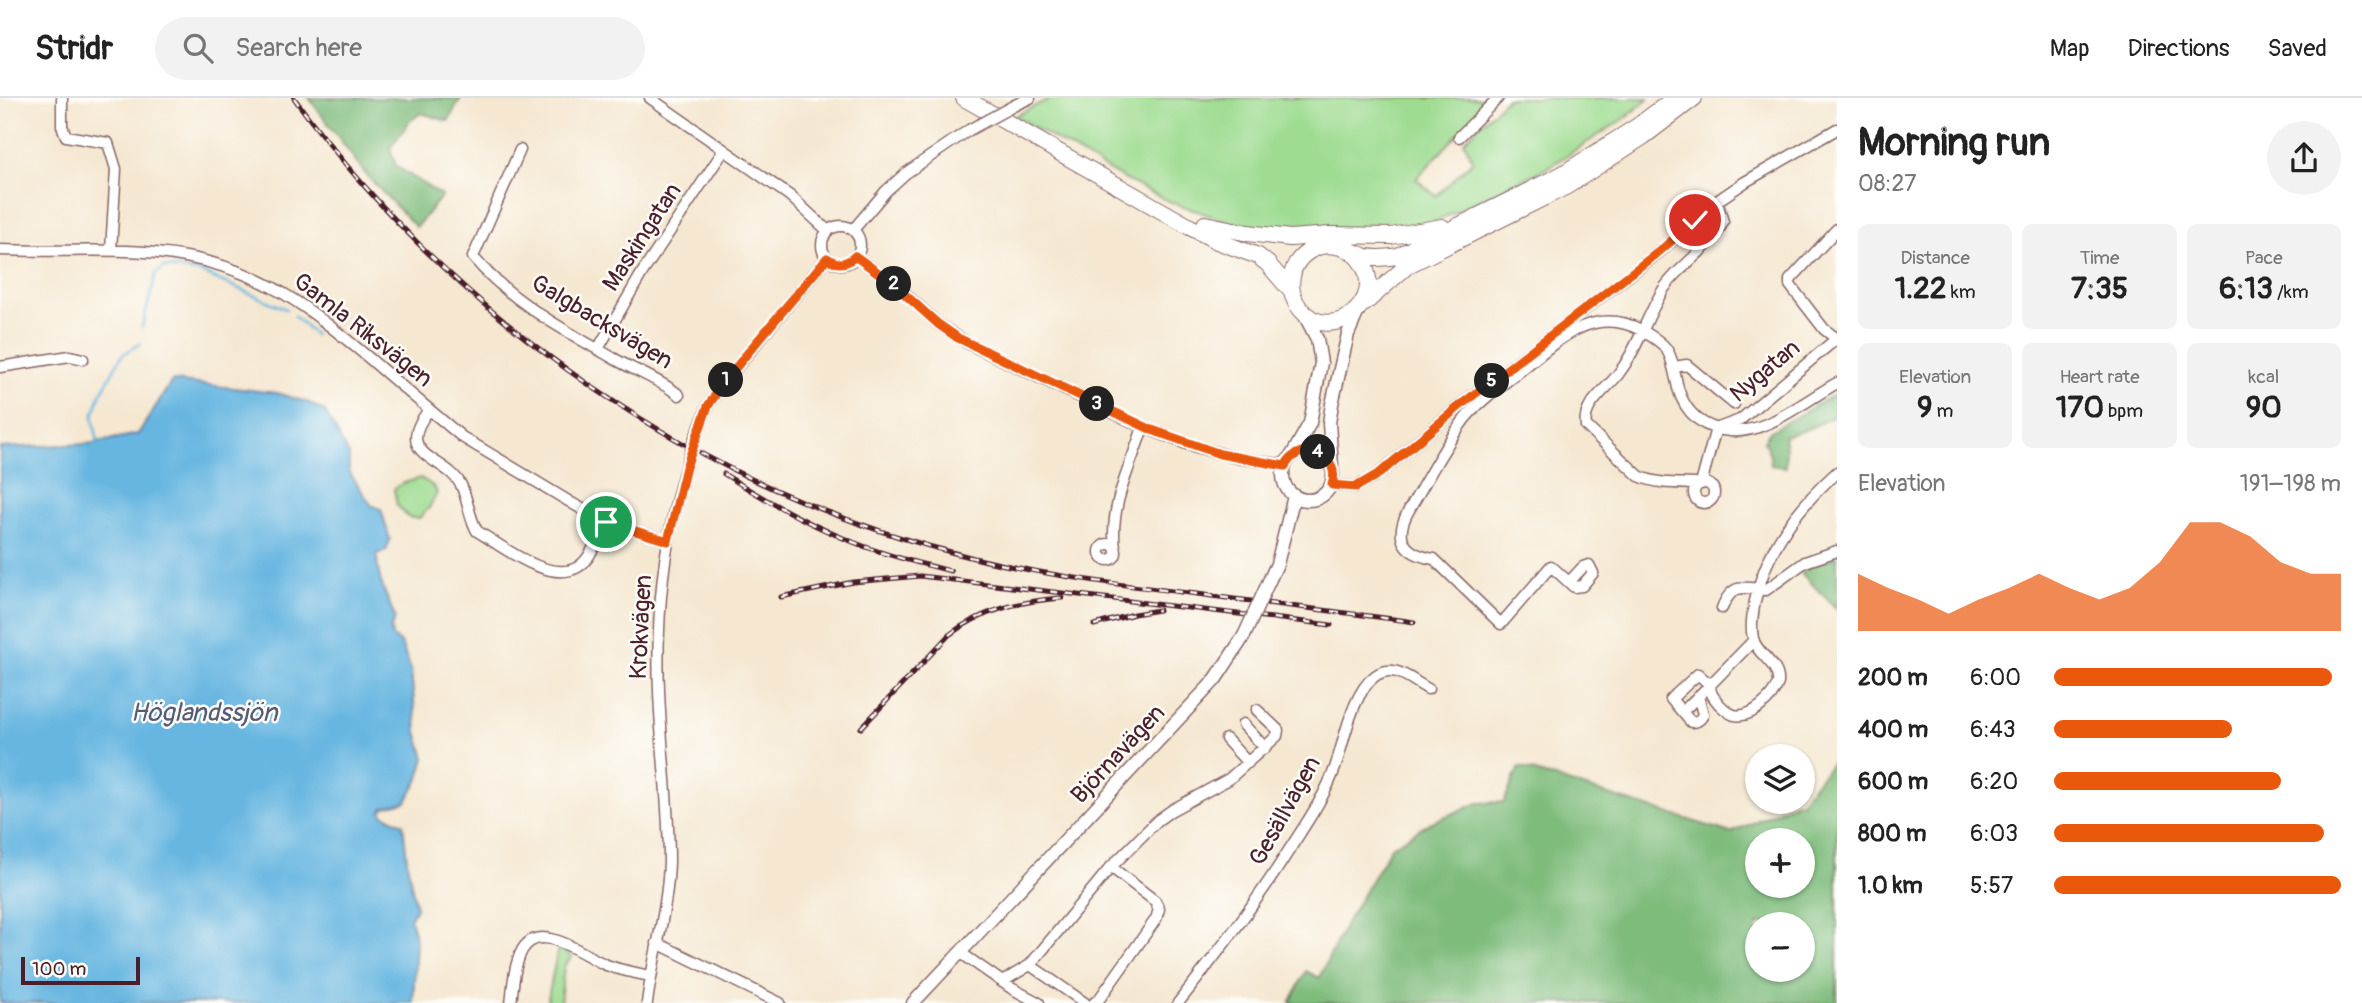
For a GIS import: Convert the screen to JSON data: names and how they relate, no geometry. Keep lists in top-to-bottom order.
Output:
{
  "streets": {
    "main road": ["Björnavägen"],
    "street": [
      "Maskingatan",
      "Galgbacksvägen",
      "Gamla Riksvägen",
      "Nygatan",
      "Krokvägen",
      "Gesällvägen"
    ]
  },
  "crossings": [
    ["Maskingatan", "Galgbacksvägen"],
    ["Gamla Riksvägen", "Krokvägen"]
  ],
  "water": ["Höglandssjön"],
  "scale_bar": "100 m",
  "page": {
    "header": "Stridr",
    "search": "Search here",
    "nav": ["Map", "Directions", "Saved"],
    "heading": ["Morning run", "08:27"],
    "stats": [
      ["Distance", "1.22 km"],
      ["Time", "7:35"],
      ["Pace", "6:13 /km"],
      ["Elevation", "9 m"],
      ["Heart rate", "170 bpm"],
      ["kcal", "90"]
    ],
    "pins": [
      "2",
      "1",
      "5",
      "3",
      "4"
    ],
    "chart": ["Elevation", "191–198 m"],
    "list": [
      {
        "name": "200 m",
        "note": "6:00"
      },
      {
        "name": "400 m",
        "note": "6:43"
      },
      {
        "name": "600 m",
        "note": "6:20"
      },
      {
        "name": "800 m",
        "note": "6:03"
      },
      {
        "name": "1.0 km",
        "note": "5:57"
      }
    ],
    "map_buttons": ["+", "−"],
    "scale": "100 m"
  }
}
